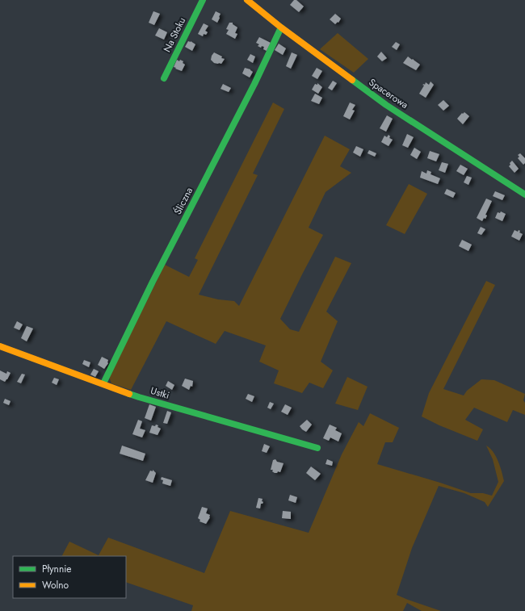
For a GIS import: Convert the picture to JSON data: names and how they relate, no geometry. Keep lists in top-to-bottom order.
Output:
{
  "streets": {
    "street": [
      "Na Stoku",
      "Spacerowa",
      "Śliczna",
      "Ustki"
    ]
  },
  "crossings": [
    ["Spacerowa", "Śliczna"],
    ["Śliczna", "Ustki"]
  ],
  "legend": ["Płynnie", "Wolno"]
}
